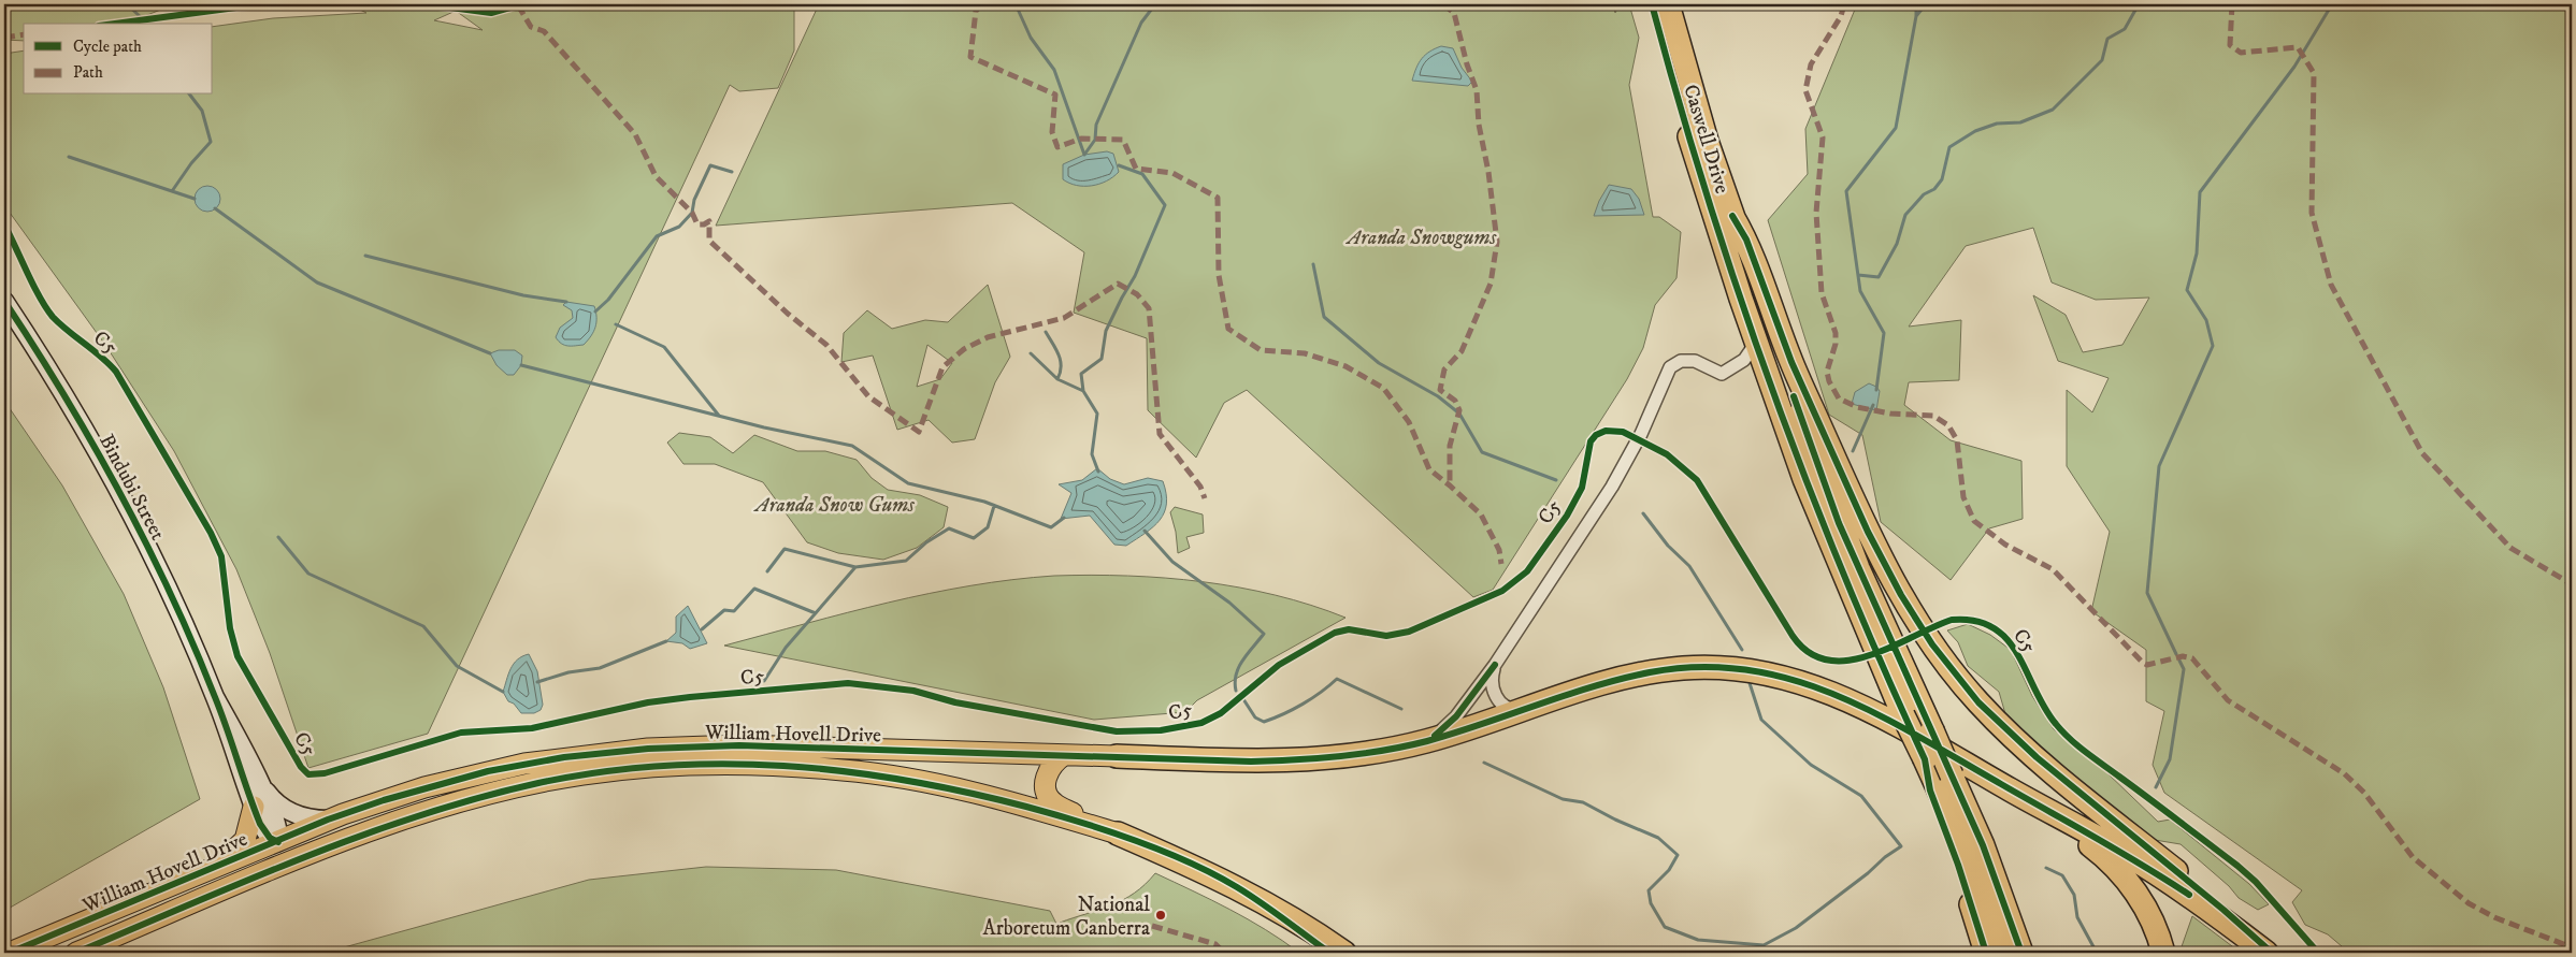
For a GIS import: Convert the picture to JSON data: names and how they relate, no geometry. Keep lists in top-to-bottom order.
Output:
{
  "streets": {
    "highway": ["Caswell Drive"],
    "main road": ["Bindubi Street", "William Hovell Drive"],
    "cycle path": ["C5"]
  },
  "crossings": [
    ["Bindubi Street", "William Hovell Drive"]
  ],
  "parks": ["Aranda Snowgums", "Aranda Snow Gums"],
  "places": ["National Arboretum Canberra"],
  "legend": ["Cycle path", "Path"]
}
